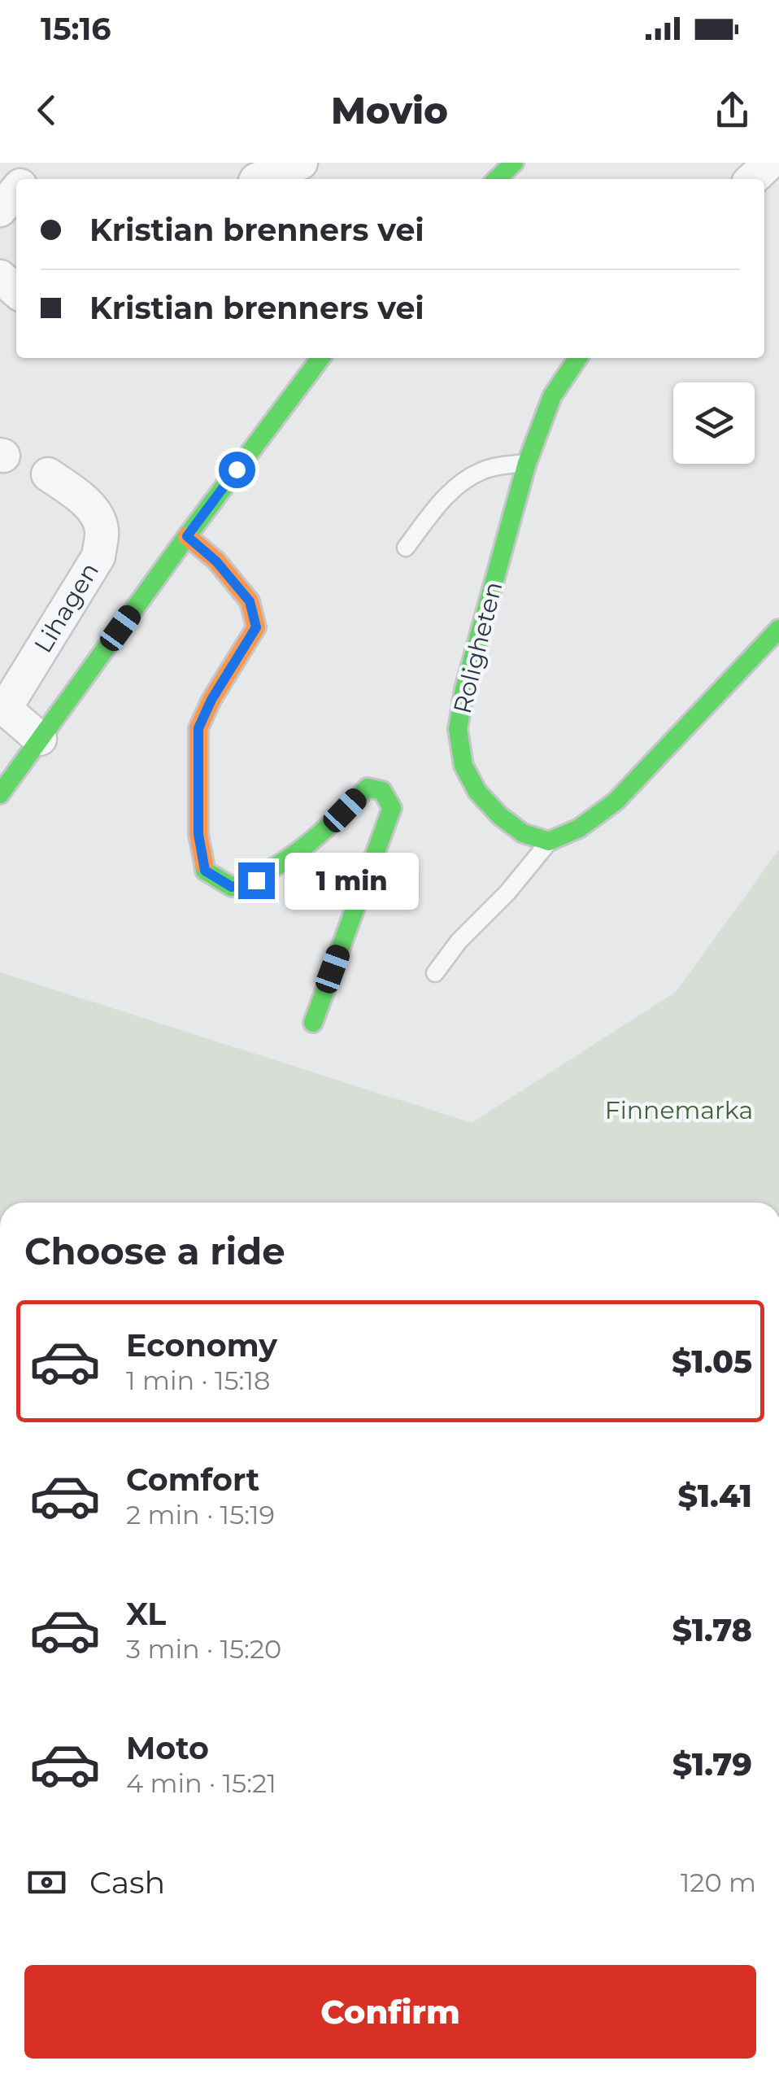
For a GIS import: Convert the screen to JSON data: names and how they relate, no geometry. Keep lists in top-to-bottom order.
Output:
{
  "streets": {
    "street": ["Lihagen", "Roligheten"]
  },
  "parks": ["Finnemarka"],
  "page": {
    "status": "15:16",
    "header": "Movio",
    "banner": ["Kristian brenners vei", "Kristian brenners vei"],
    "bubble": "1 min",
    "heading": "Choose a ride",
    "list": [
      {
        "name": "Economy",
        "note": "1 min · 15:18",
        "value": "$1.05"
      },
      {
        "name": "Comfort",
        "note": "2 min · 15:19",
        "value": "$1.41"
      },
      {
        "name": "XL",
        "note": "3 min · 15:20",
        "value": "$1.78"
      },
      {
        "name": "Moto",
        "note": "4 min · 15:21",
        "value": "$1.79"
      }
    ],
    "pay": ["Cash", "120 m"],
    "buttons": "Confirm"
  }
}
